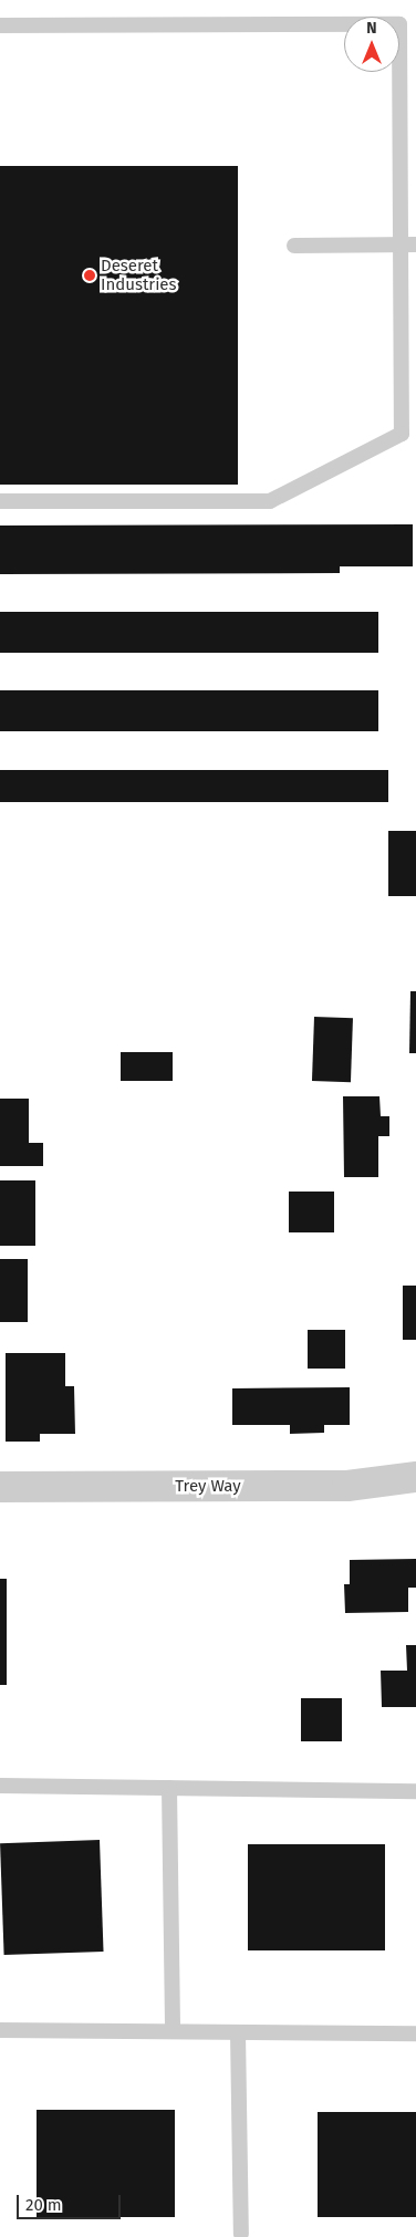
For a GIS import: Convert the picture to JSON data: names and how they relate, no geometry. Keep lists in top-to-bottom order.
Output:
{
  "streets": {
    "street": ["Trey Way"]
  },
  "places": ["Deseret Industries"],
  "scale_bar": "20 m",
  "north": "top"
}
